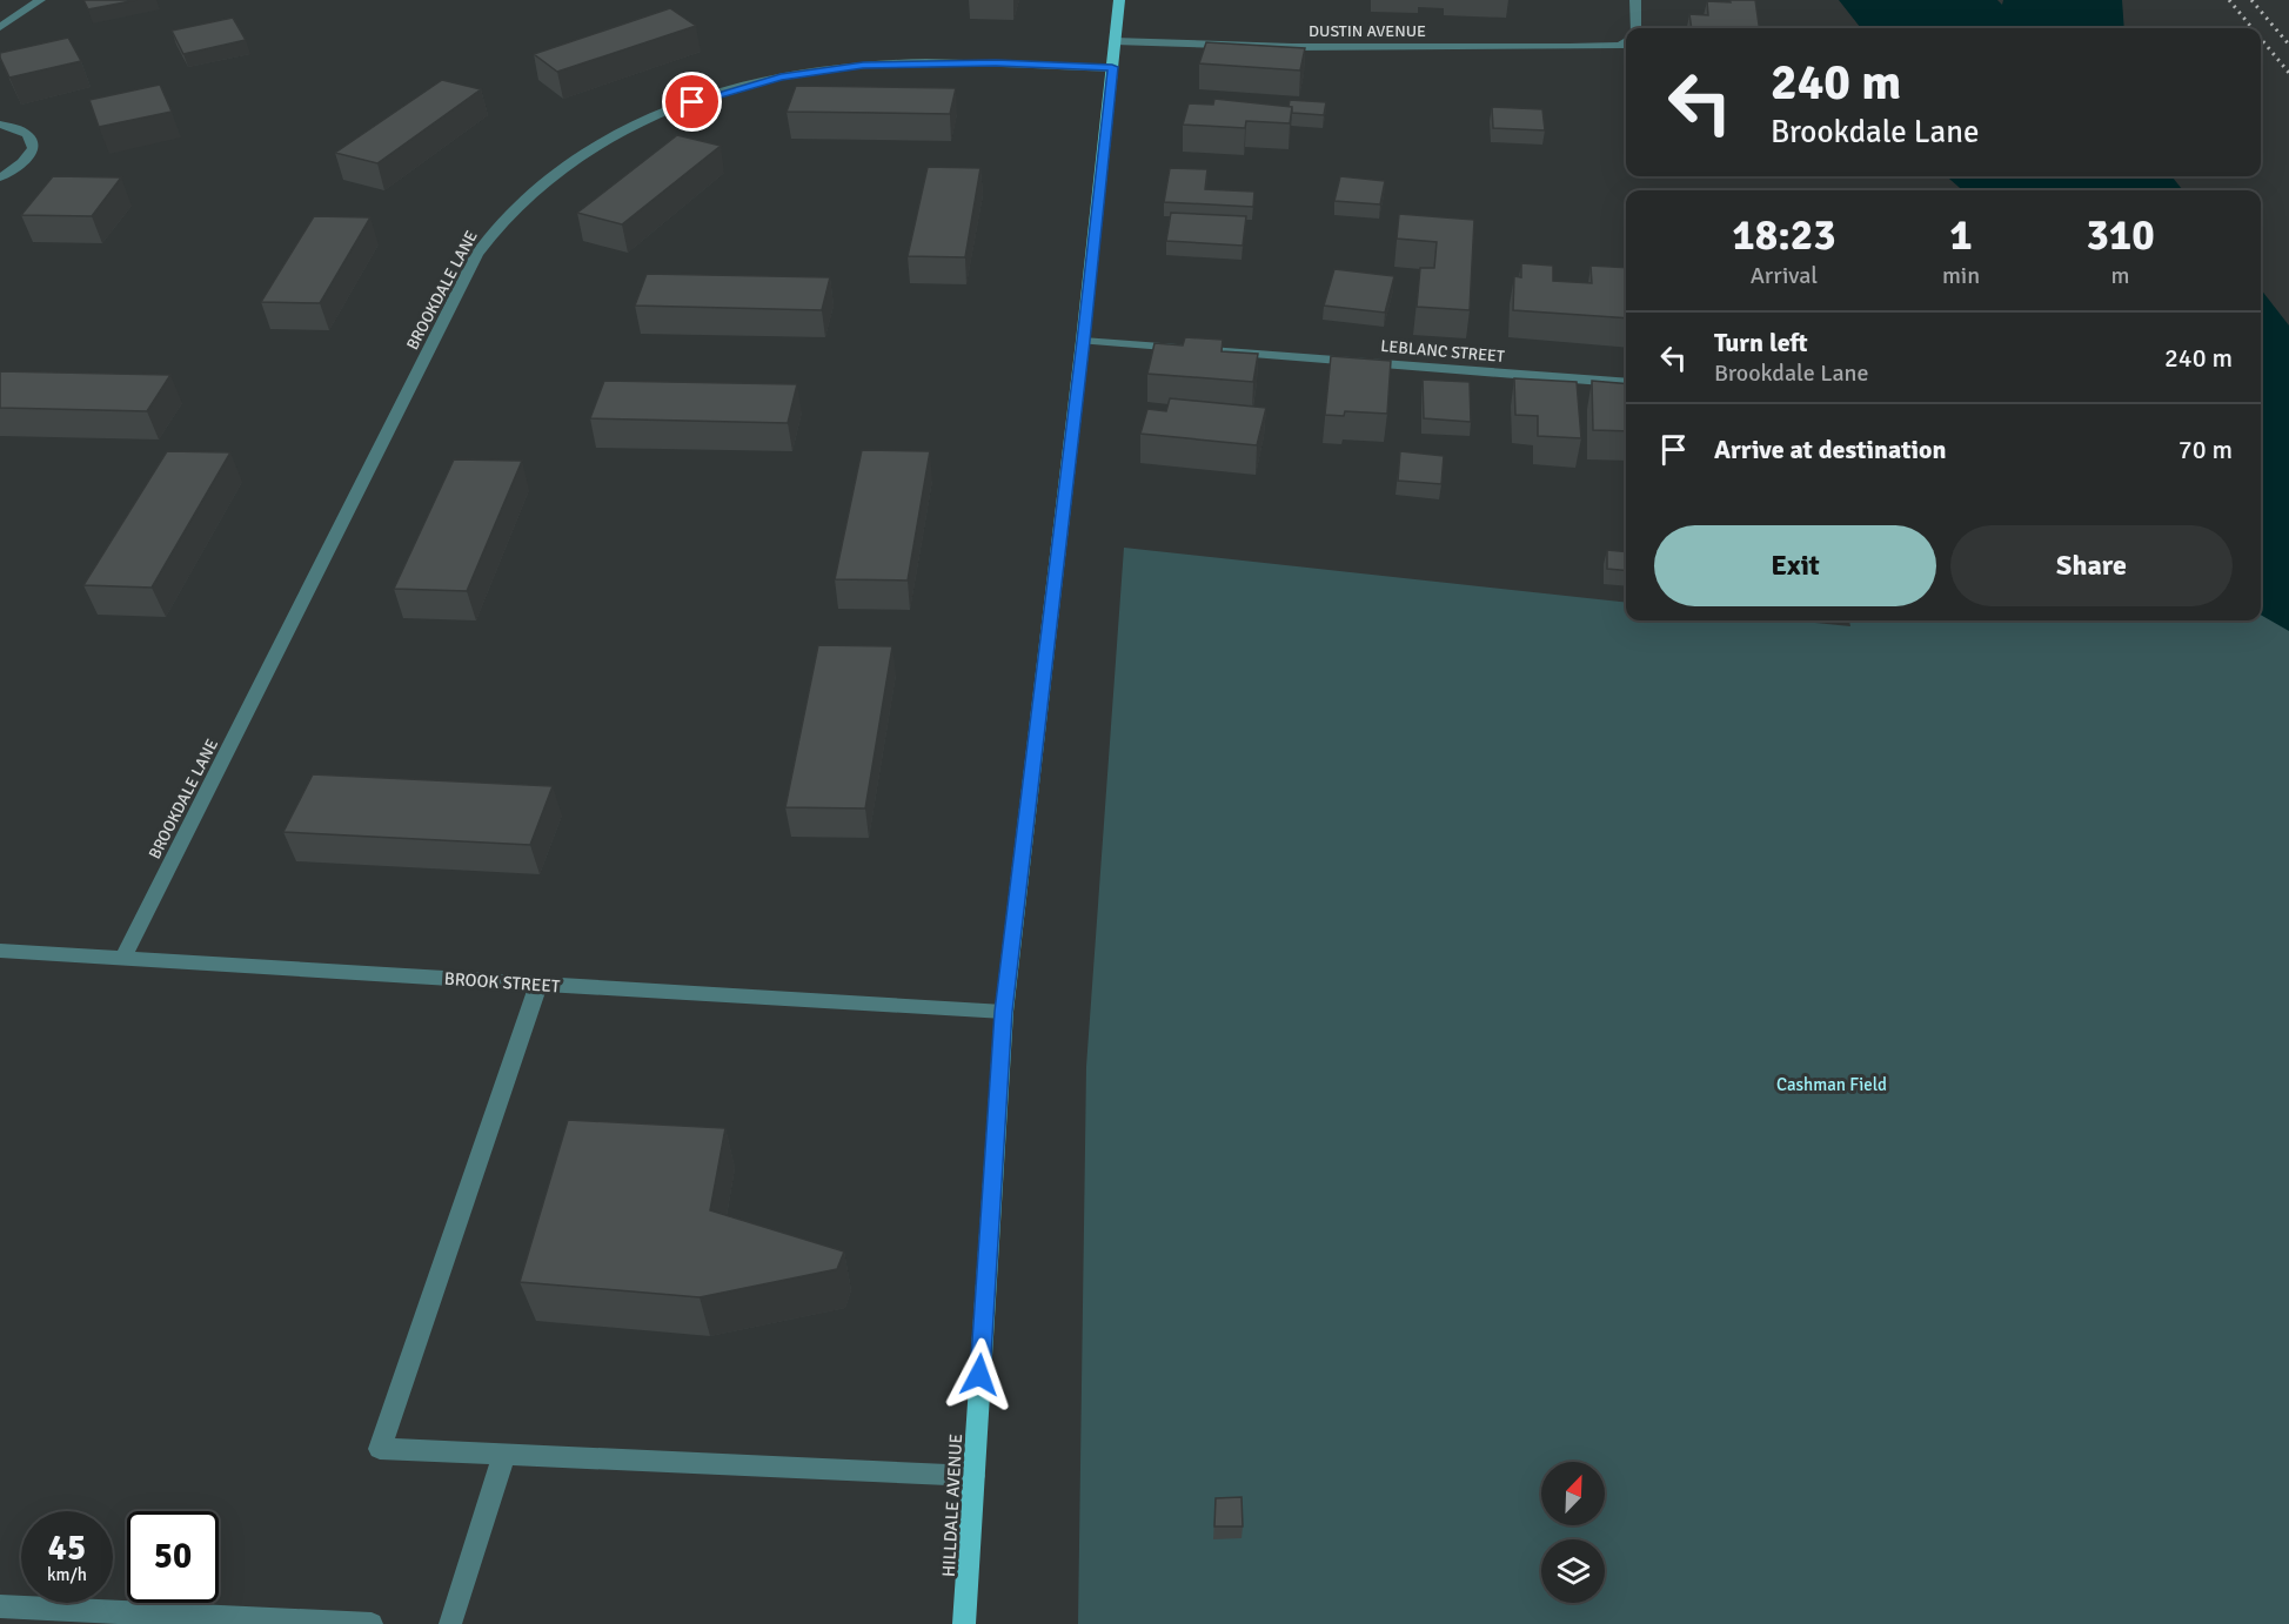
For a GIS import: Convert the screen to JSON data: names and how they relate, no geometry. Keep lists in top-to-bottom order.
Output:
{
  "streets": {
    "main road": ["HILLDALE AVENUE"],
    "street": [
      "DUSTIN AVENUE",
      "BROOKDALE LANE",
      "LEBLANC STREET",
      "BROOK STREET"
    ]
  },
  "crossings": [
    ["DUSTIN AVENUE", "HILLDALE AVENUE"],
    ["BROOKDALE LANE", "BROOK STREET"],
    ["BROOKDALE LANE", "HILLDALE AVENUE"],
    ["LEBLANC STREET", "HILLDALE AVENUE"],
    ["BROOK STREET", "HILLDALE AVENUE"]
  ],
  "parks": ["Cashman Field"],
  "north": "top right",
  "page": {
    "turn": ["240 m", "Brookdale Lane"],
    "eta": [
      "18:23",
      "Arrival",
      "1",
      "min",
      "310",
      "m"
    ],
    "list": [
      {
        "name": "Turn left",
        "note": "Brookdale Lane",
        "value": "240 m"
      },
      {
        "name": "Arrive at destination",
        "value": "70 m"
      }
    ],
    "buttons": ["Exit", "Share"],
    "speed": "45 km/h",
    "limit": "50"
  }
}
